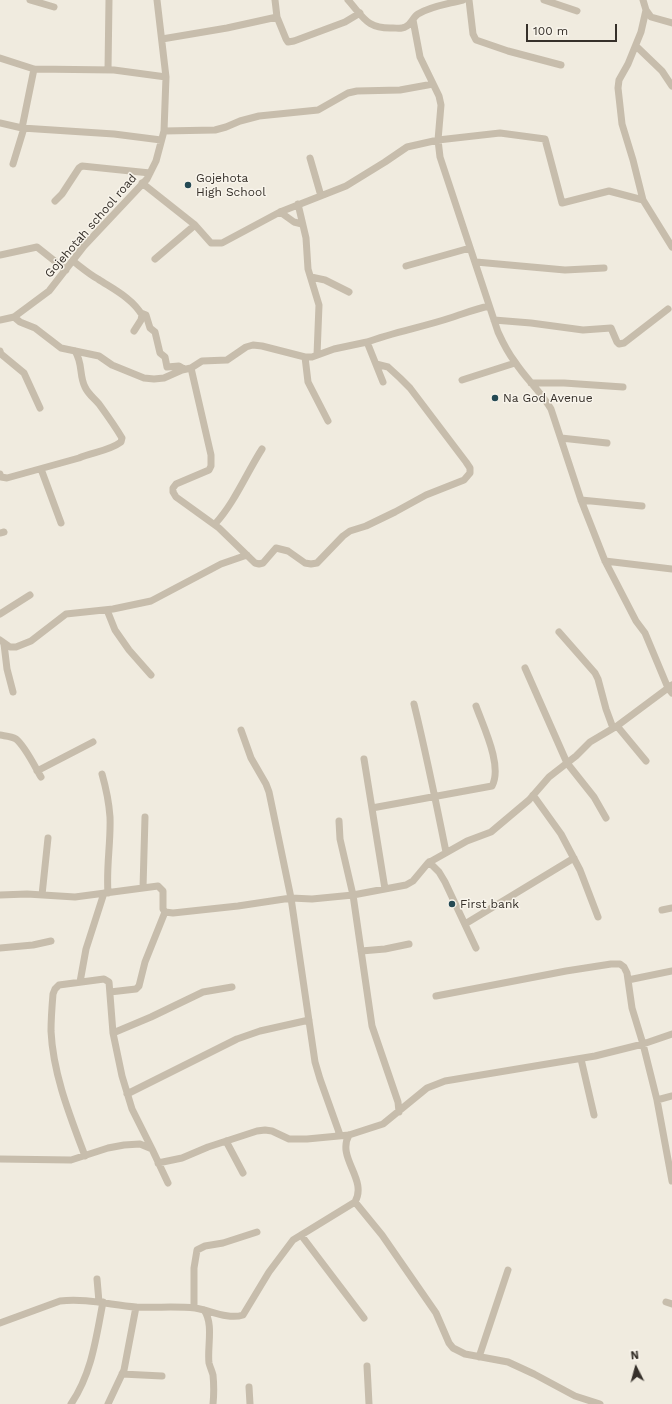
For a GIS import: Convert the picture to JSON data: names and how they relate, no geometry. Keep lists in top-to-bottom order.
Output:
{
  "streets": {
    "street": ["Gojehotah school road"]
  },
  "places": ["Gojehota High School", "Na God Avenue", "First bank"],
  "scale_bar": "100 m",
  "north": "top"
}
